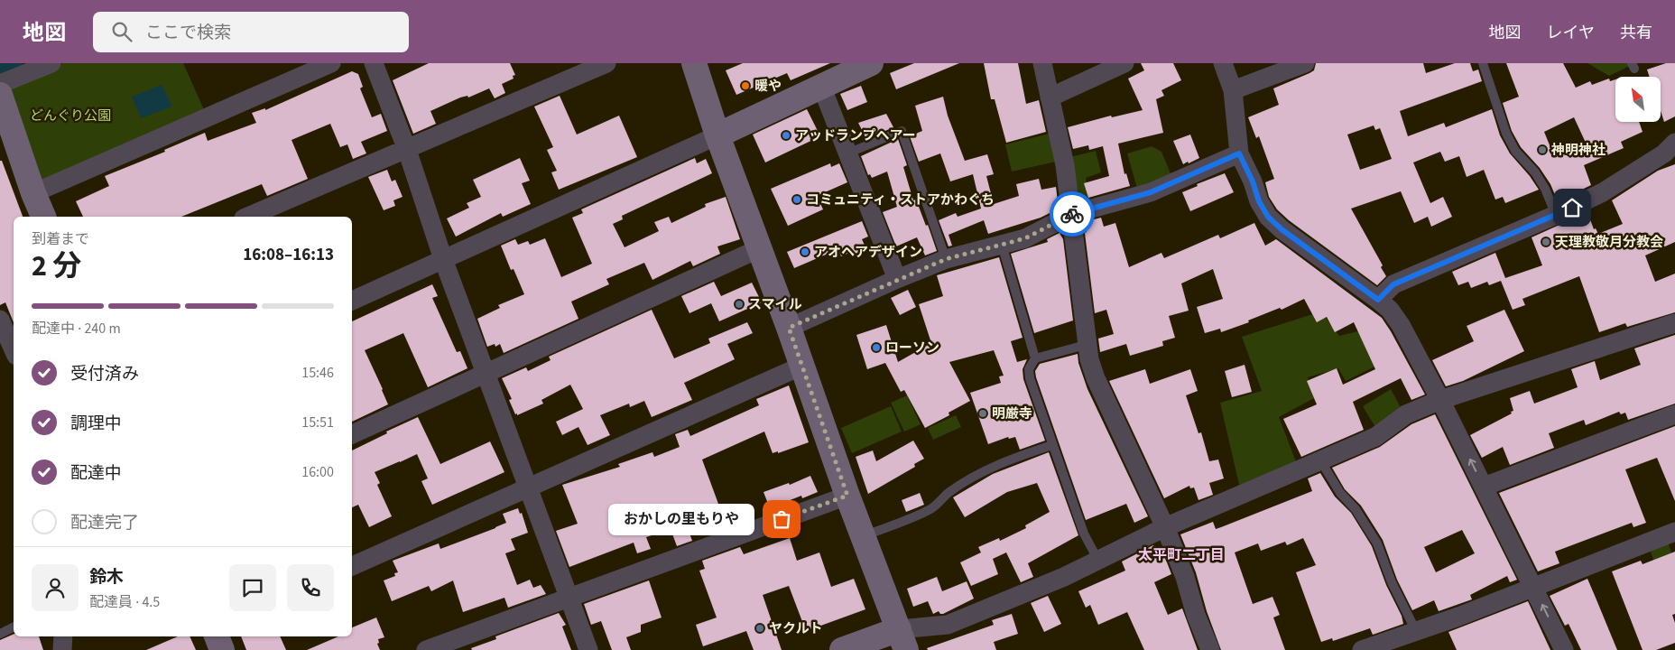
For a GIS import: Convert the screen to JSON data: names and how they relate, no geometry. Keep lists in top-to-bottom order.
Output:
{
  "districts": ["太平町二丁目"],
  "parks": ["どんぐり公園"],
  "places": [
    "暖や",
    "アッドランプヘアー",
    "神明神社",
    "コミュニティ・ストアかわぐち",
    "天理教敬月分教会",
    "アオヘアデザイン",
    "スマイル",
    "ローソン",
    "明厳寺",
    "おかしの里もりや",
    "ヤクルト"
  ],
  "north": "top left",
  "page": {
    "header": "地図",
    "search": "ここで検索",
    "nav": ["地図", "レイヤ", "共有"],
    "heading": ["2 分", "到着まで", "16:08–16:13"],
    "panel": ["鈴木", "配達員 · 4.5"],
    "bar": "配達中 · 240 m",
    "list": [
      ["受付済み", "15:46"],
      ["調理中", "15:51"],
      ["配達中", "16:00"],
      "配達完了"
    ],
    "bubble": "おかしの里もりや"
  }
}
